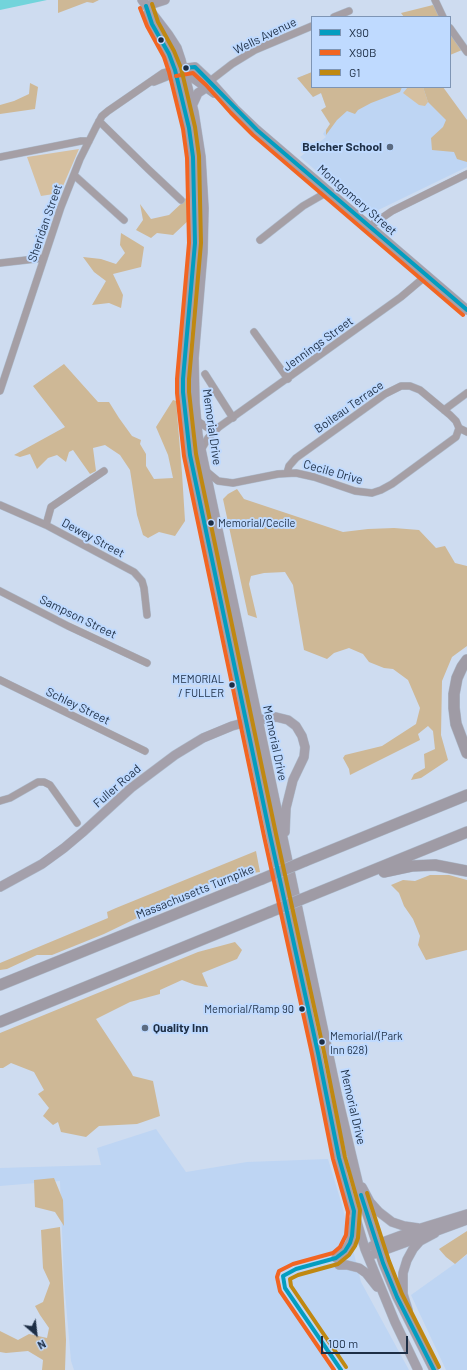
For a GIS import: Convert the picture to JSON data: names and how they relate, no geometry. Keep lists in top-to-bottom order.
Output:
{
  "streets": {
    "highway": ["Massachusetts Turnpike"],
    "main road": ["Montgomery Street", "Memorial Drive", "Fuller Road"],
    "street": [
      "Wells Avenue",
      "Sheridan Street",
      "Jennings Street",
      "Boileau Terrace",
      "Cecile Drive",
      "Dewey Street",
      "Sampson Street",
      "Schley Street"
    ]
  },
  "crossings": [
    ["Wells Avenue", "Montgomery Street"],
    ["Montgomery Street", "Jennings Street"],
    ["Sheridan Street", "Memorial Drive"],
    ["Jennings Street", "Memorial Drive"],
    ["Boileau Terrace", "Cecile Drive"],
    ["Memorial Drive", "Cecile Drive"],
    ["Memorial Drive", "Fuller Road"]
  ],
  "places": [
    "Belcher School",
    "Memorial/Cecile",
    "MEMORIAL / FULLER",
    "Memorial/Ramp 90",
    "Quality Inn",
    "Memorial/(Park Inn 628)"
  ],
  "lines": ["transit line G1", "transit line X90", "transit line X90B"],
  "legend": ["X90", "X90B", "G1"],
  "scale_bar": "100 m",
  "north": "bottom right"
}
